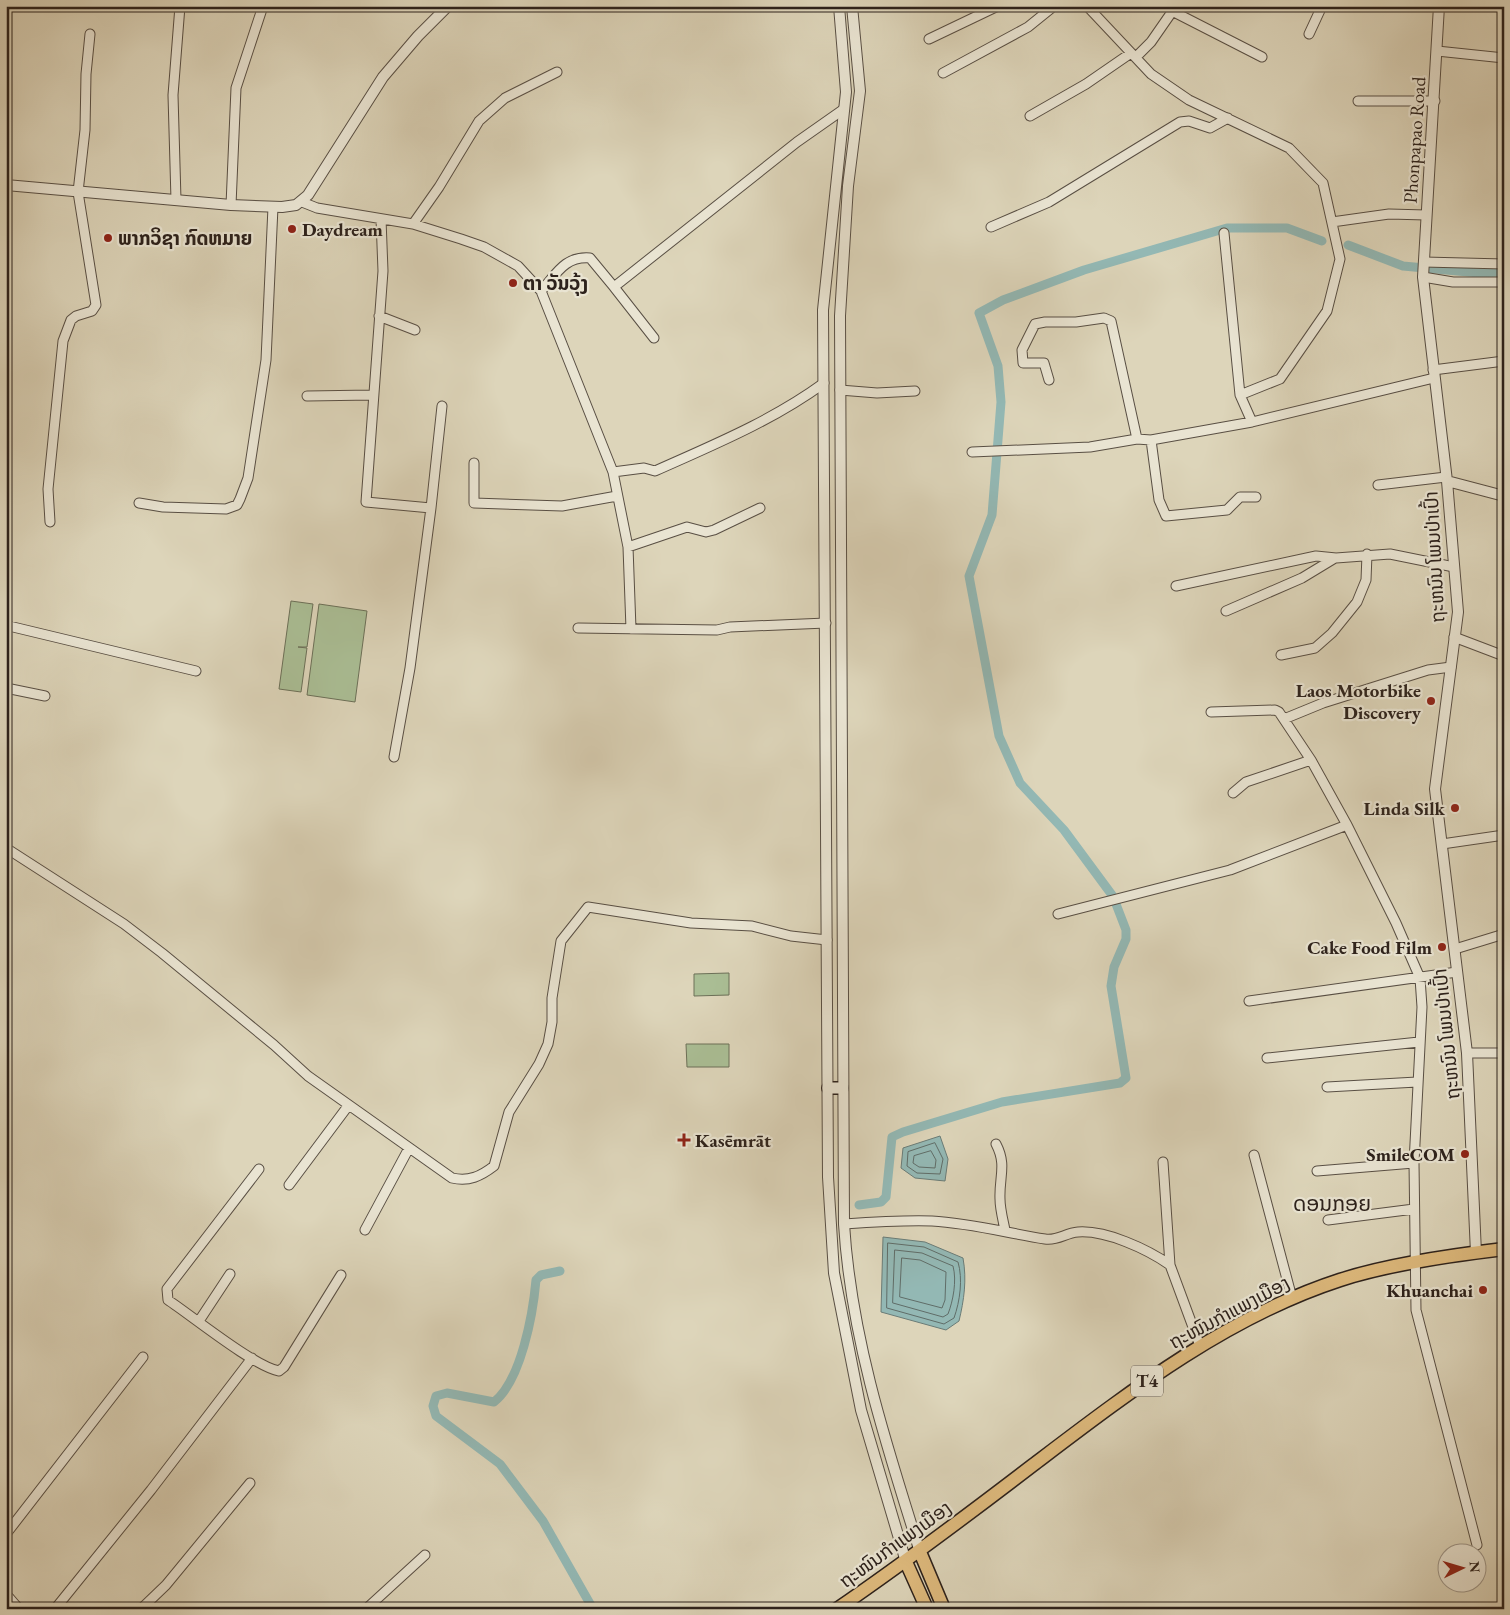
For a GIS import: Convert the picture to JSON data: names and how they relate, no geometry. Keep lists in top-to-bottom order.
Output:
{
  "streets": {
    "main road": ["ຖະໜົນກຳແພງເມືອງ", "T4"],
    "street": ["Phonpapao Road", "ຖະຫນົນ ໂພນປ່າເປົ້າ"]
  },
  "crossings": [
    ["Phonpapao Road", "ຖະຫນົນ ໂພນປ່າເປົ້າ"],
    ["ຖະຫນົນ ໂພນປ່າເປົ້າ", "ຖະໜົນກຳແພງເມືອງ"]
  ],
  "districts": ["ດອນກອຍ"],
  "places": {
    "other": [
      "Daydream",
      "ພາກວິຊາ ກົດຫມາຍ",
      "ຕາ ວັນວຸ້ງ",
      "Laos Motorbike Discovery",
      "Linda Silk",
      "Cake Food Film",
      "SmileCOM",
      "Khuanchai"
    ],
    "health": ["Kasēmrāt"]
  },
  "north": "right"
}
